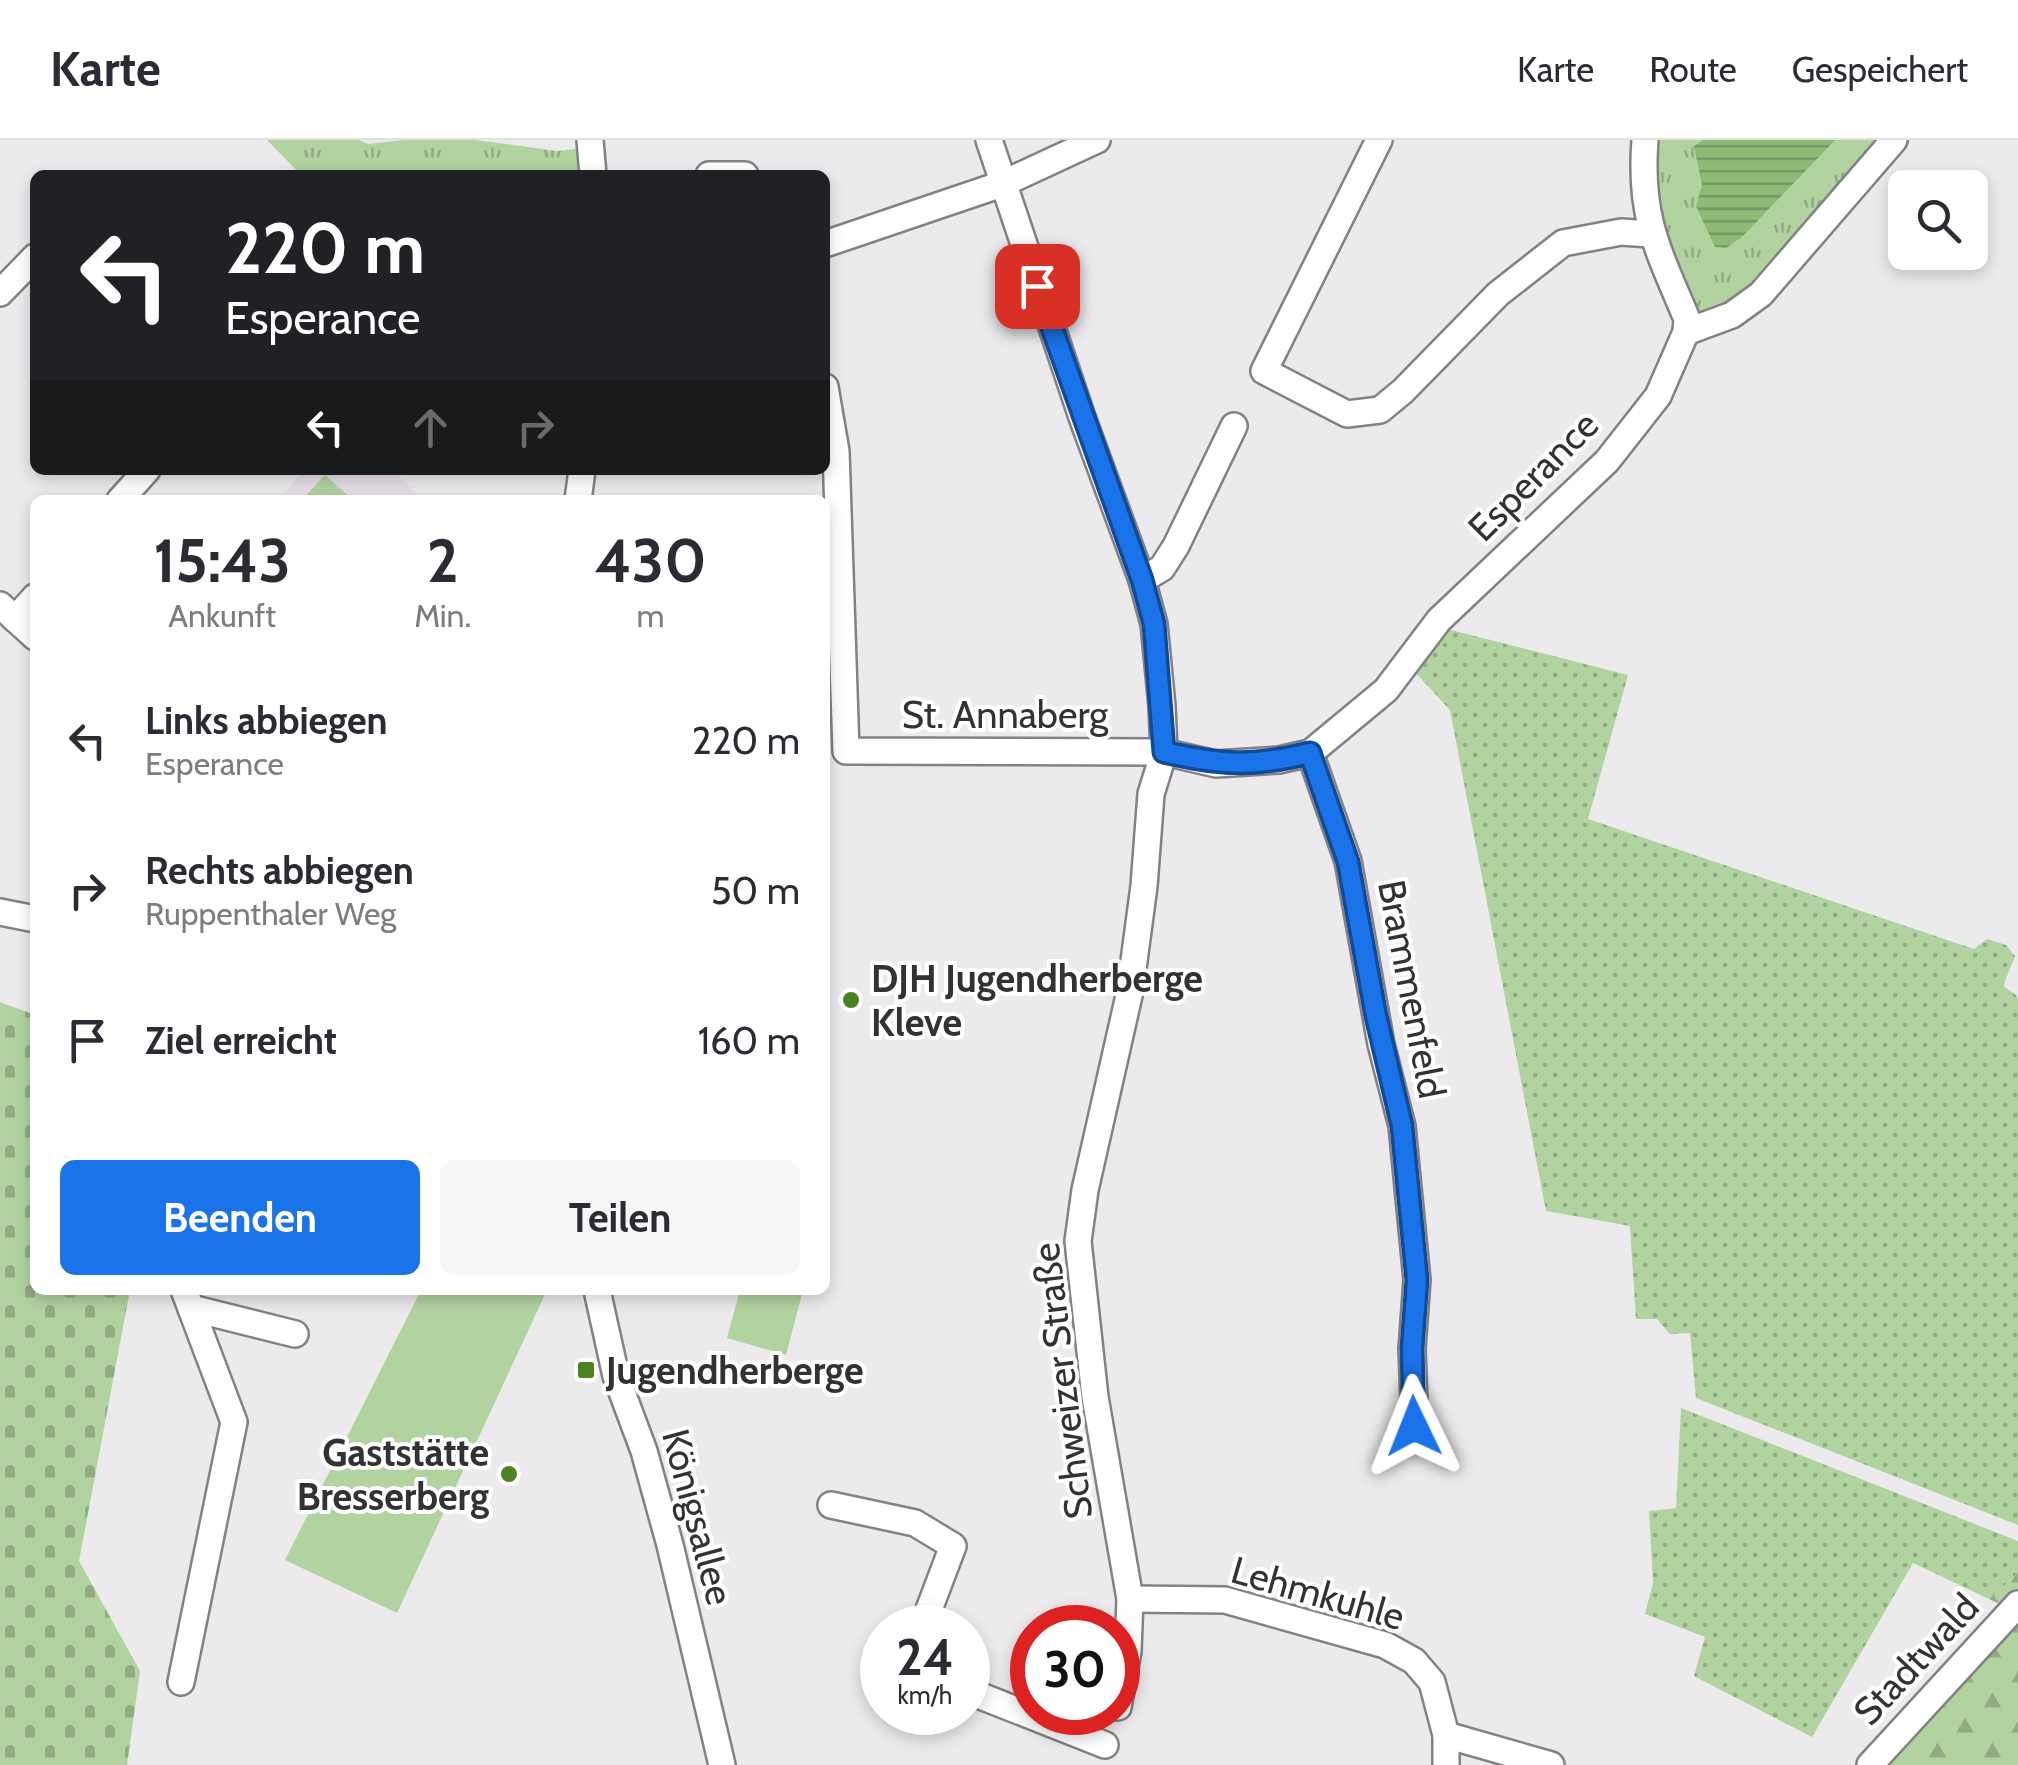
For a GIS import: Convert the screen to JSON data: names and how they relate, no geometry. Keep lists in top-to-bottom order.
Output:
{
  "streets": {
    "street": [
      "Esperance",
      "St. Annaberg",
      "Brammenfeld",
      "Schweizer Straße",
      "Königsallee",
      "Lehmkuhle",
      "Stadtwald"
    ]
  },
  "crossings": [
    ["Esperance", "Brammenfeld"],
    ["St. Annaberg", "Schweizer Straße"],
    ["Schweizer Straße", "Lehmkuhle"]
  ],
  "places": {
    "other": ["DJH Jugendherberge Kleve", "Gaststätte Bresserberg"],
    "transit": ["Jugendherberge"]
  },
  "page": {
    "header": "Karte",
    "nav": ["Karte", "Route", "Gespeichert"],
    "turn": ["220 m", "Esperance"],
    "eta": [
      "15:43",
      "Ankunft",
      "2",
      "Min.",
      "430",
      "m"
    ],
    "list": [
      {
        "name": "Links abbiegen",
        "note": "Esperance",
        "value": "220 m"
      },
      {
        "name": "Rechts abbiegen",
        "note": "Ruppenthaler Weg",
        "value": "50 m"
      },
      {
        "name": "Ziel erreicht",
        "value": "160 m"
      }
    ],
    "buttons": ["Beenden", "Teilen"],
    "speed": "24 km/h",
    "limit": "30"
  }
}
